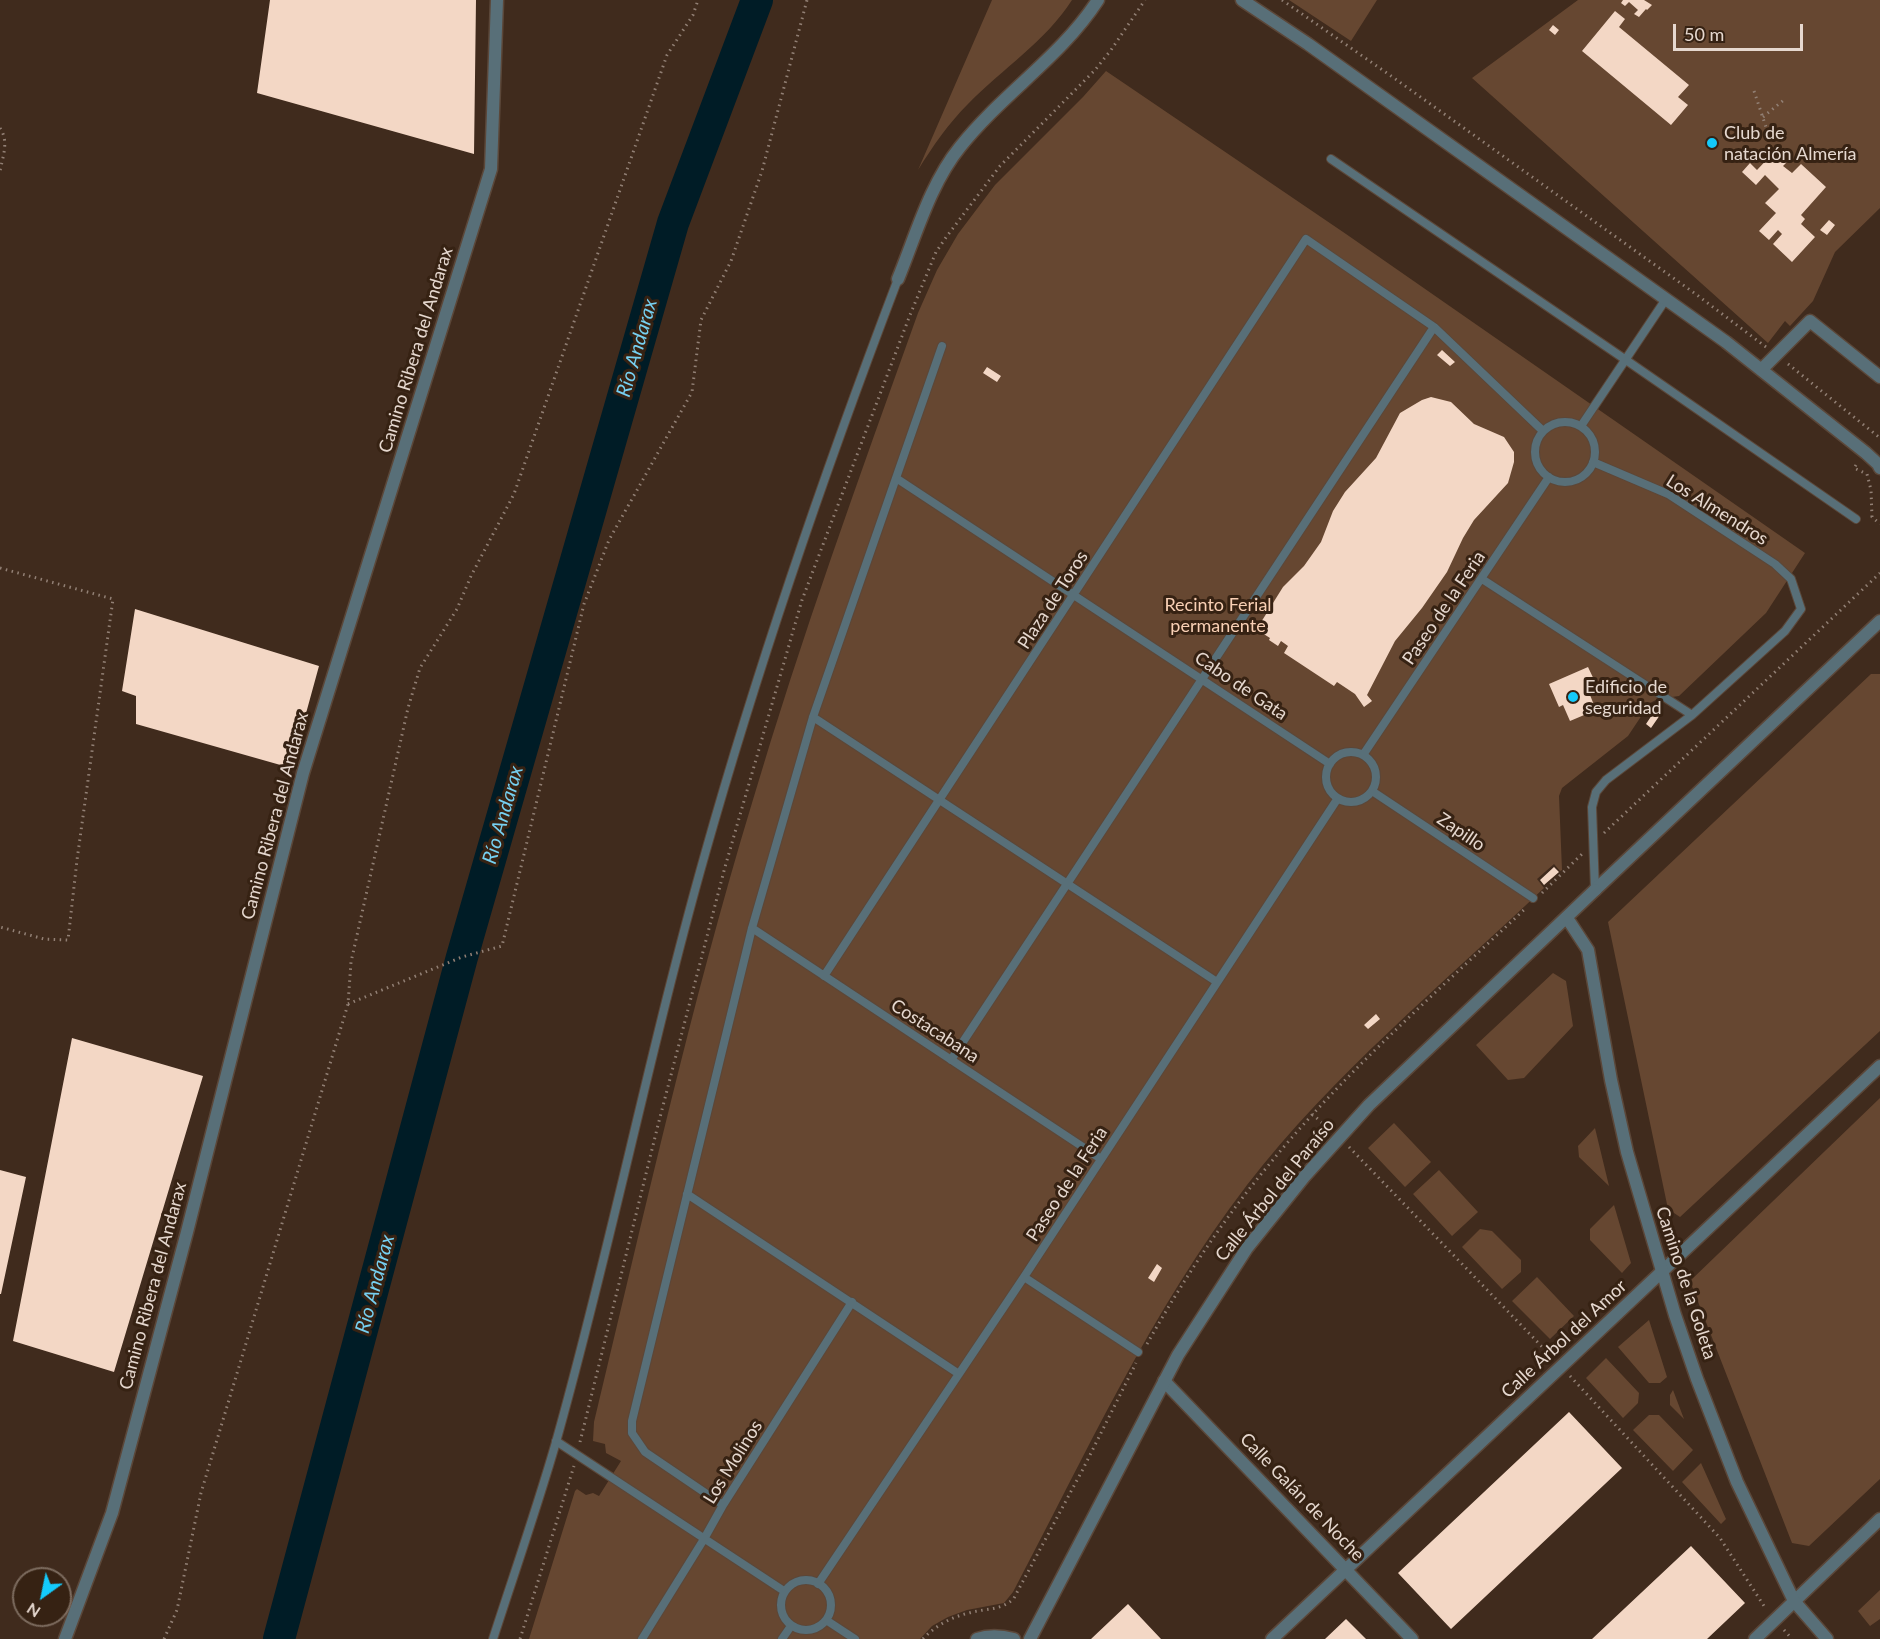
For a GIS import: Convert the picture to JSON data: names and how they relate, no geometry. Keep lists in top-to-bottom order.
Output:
{
  "streets": {
    "street": [
      "Camino Ribera del Andarax",
      "Calle Árbol del Paraíso",
      "Camino de la Goleta",
      "Calle Árbol del Amor",
      "Calle Galán de Noche"
    ],
    "lane": [
      "Los Almendros",
      "Plaza de Toros",
      "Paseo de la Feria",
      "Cabo de Gata",
      "Zapillo",
      "Costacabana",
      "Los Molinos"
    ]
  },
  "crossings": [
    ["Los Almendros", "Paseo de la Feria"],
    ["Plaza de Toros", "Cabo de Gata"],
    ["Plaza de Toros", "Costacabana"],
    ["Paseo de la Feria", "Cabo de Gata"],
    ["Paseo de la Feria", "Zapillo"],
    ["Paseo de la Feria", "Costacabana"],
    ["Cabo de Gata", "Zapillo"],
    ["Calle Árbol del Paraíso", "Camino de la Goleta"],
    ["Calle Árbol del Paraíso", "Calle Galán de Noche"],
    ["Camino de la Goleta", "Calle Árbol del Amor"],
    ["Calle Árbol del Amor", "Calle Galán de Noche"]
  ],
  "water": ["Río Andarax"],
  "parks": ["Recinto Ferial permanente"],
  "places": ["Club de natación Almería", "Edificio de seguridad"],
  "scale_bar": "50 m",
  "north": "bottom left"
}
